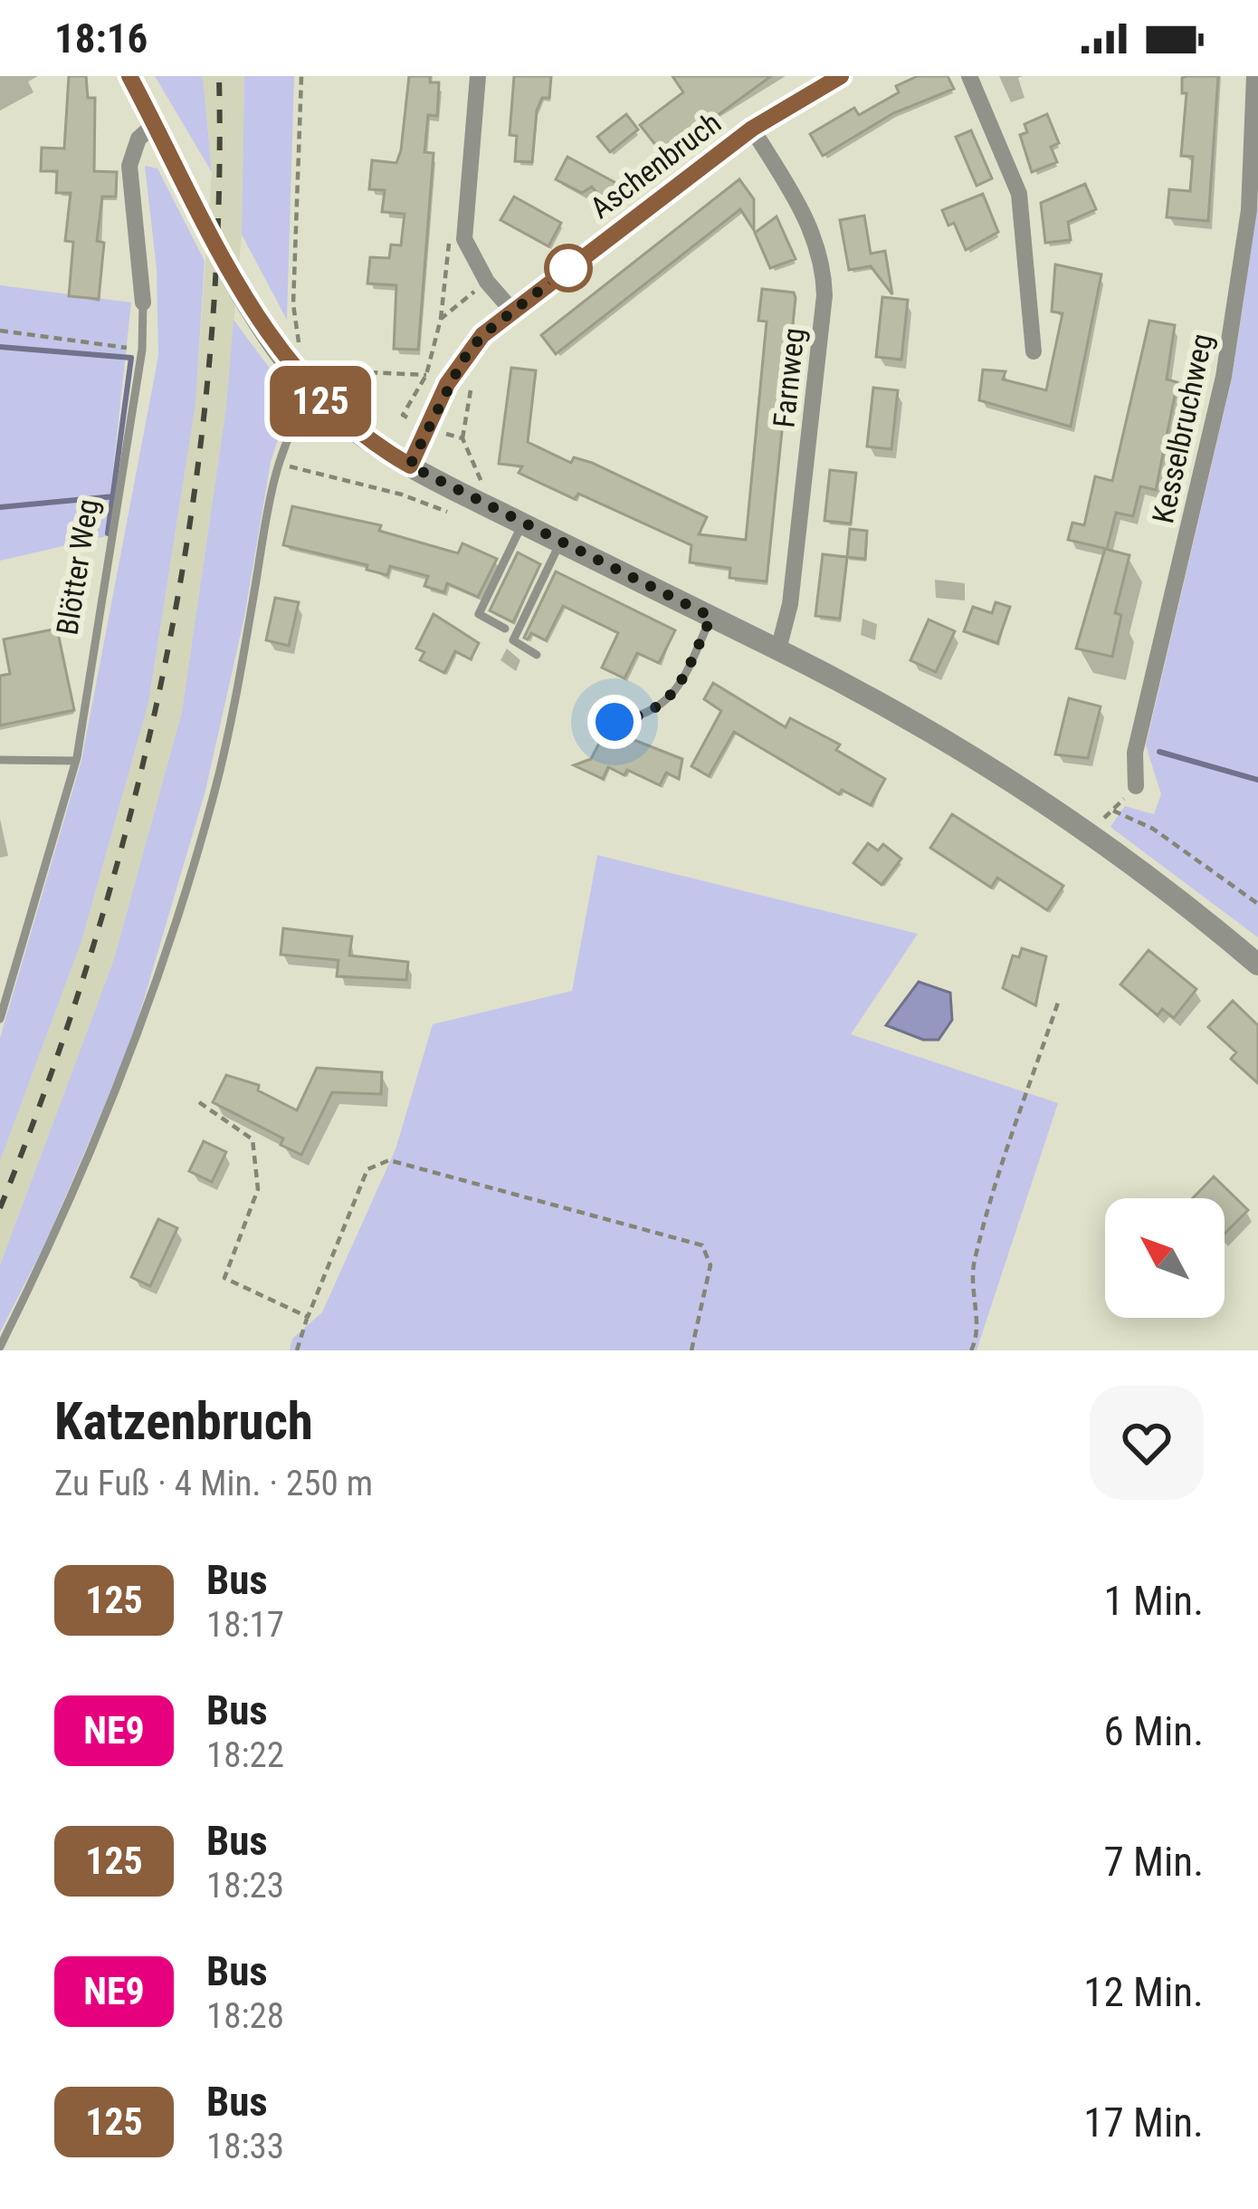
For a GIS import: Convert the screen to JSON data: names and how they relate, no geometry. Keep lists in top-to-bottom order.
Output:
{
  "streets": {
    "street": [
      "Aschenbruch",
      "Farnweg",
      "Kesselbruchweg",
      "Blötter Weg"
    ]
  },
  "crossings": [
    ["Aschenbruch", "Farnweg"]
  ],
  "lines": ["bus line 125"],
  "north": "top left",
  "page": {
    "status": "18:16",
    "on_map": "125",
    "heading": ["Katzenbruch", "Zu Fuß · 4 Min. · 250 m"],
    "list": [
      {
        "mark": "125",
        "name": "Bus",
        "note": "18:17",
        "value": "1 Min."
      },
      {
        "mark": "NE9",
        "name": "Bus",
        "note": "18:22",
        "value": "6 Min."
      },
      {
        "mark": "125",
        "name": "Bus",
        "note": "18:23",
        "value": "7 Min."
      },
      {
        "mark": "NE9",
        "name": "Bus",
        "note": "18:28",
        "value": "12 Min."
      },
      {
        "mark": "125",
        "name": "Bus",
        "note": "18:33",
        "value": "17 Min."
      }
    ]
  }
}
